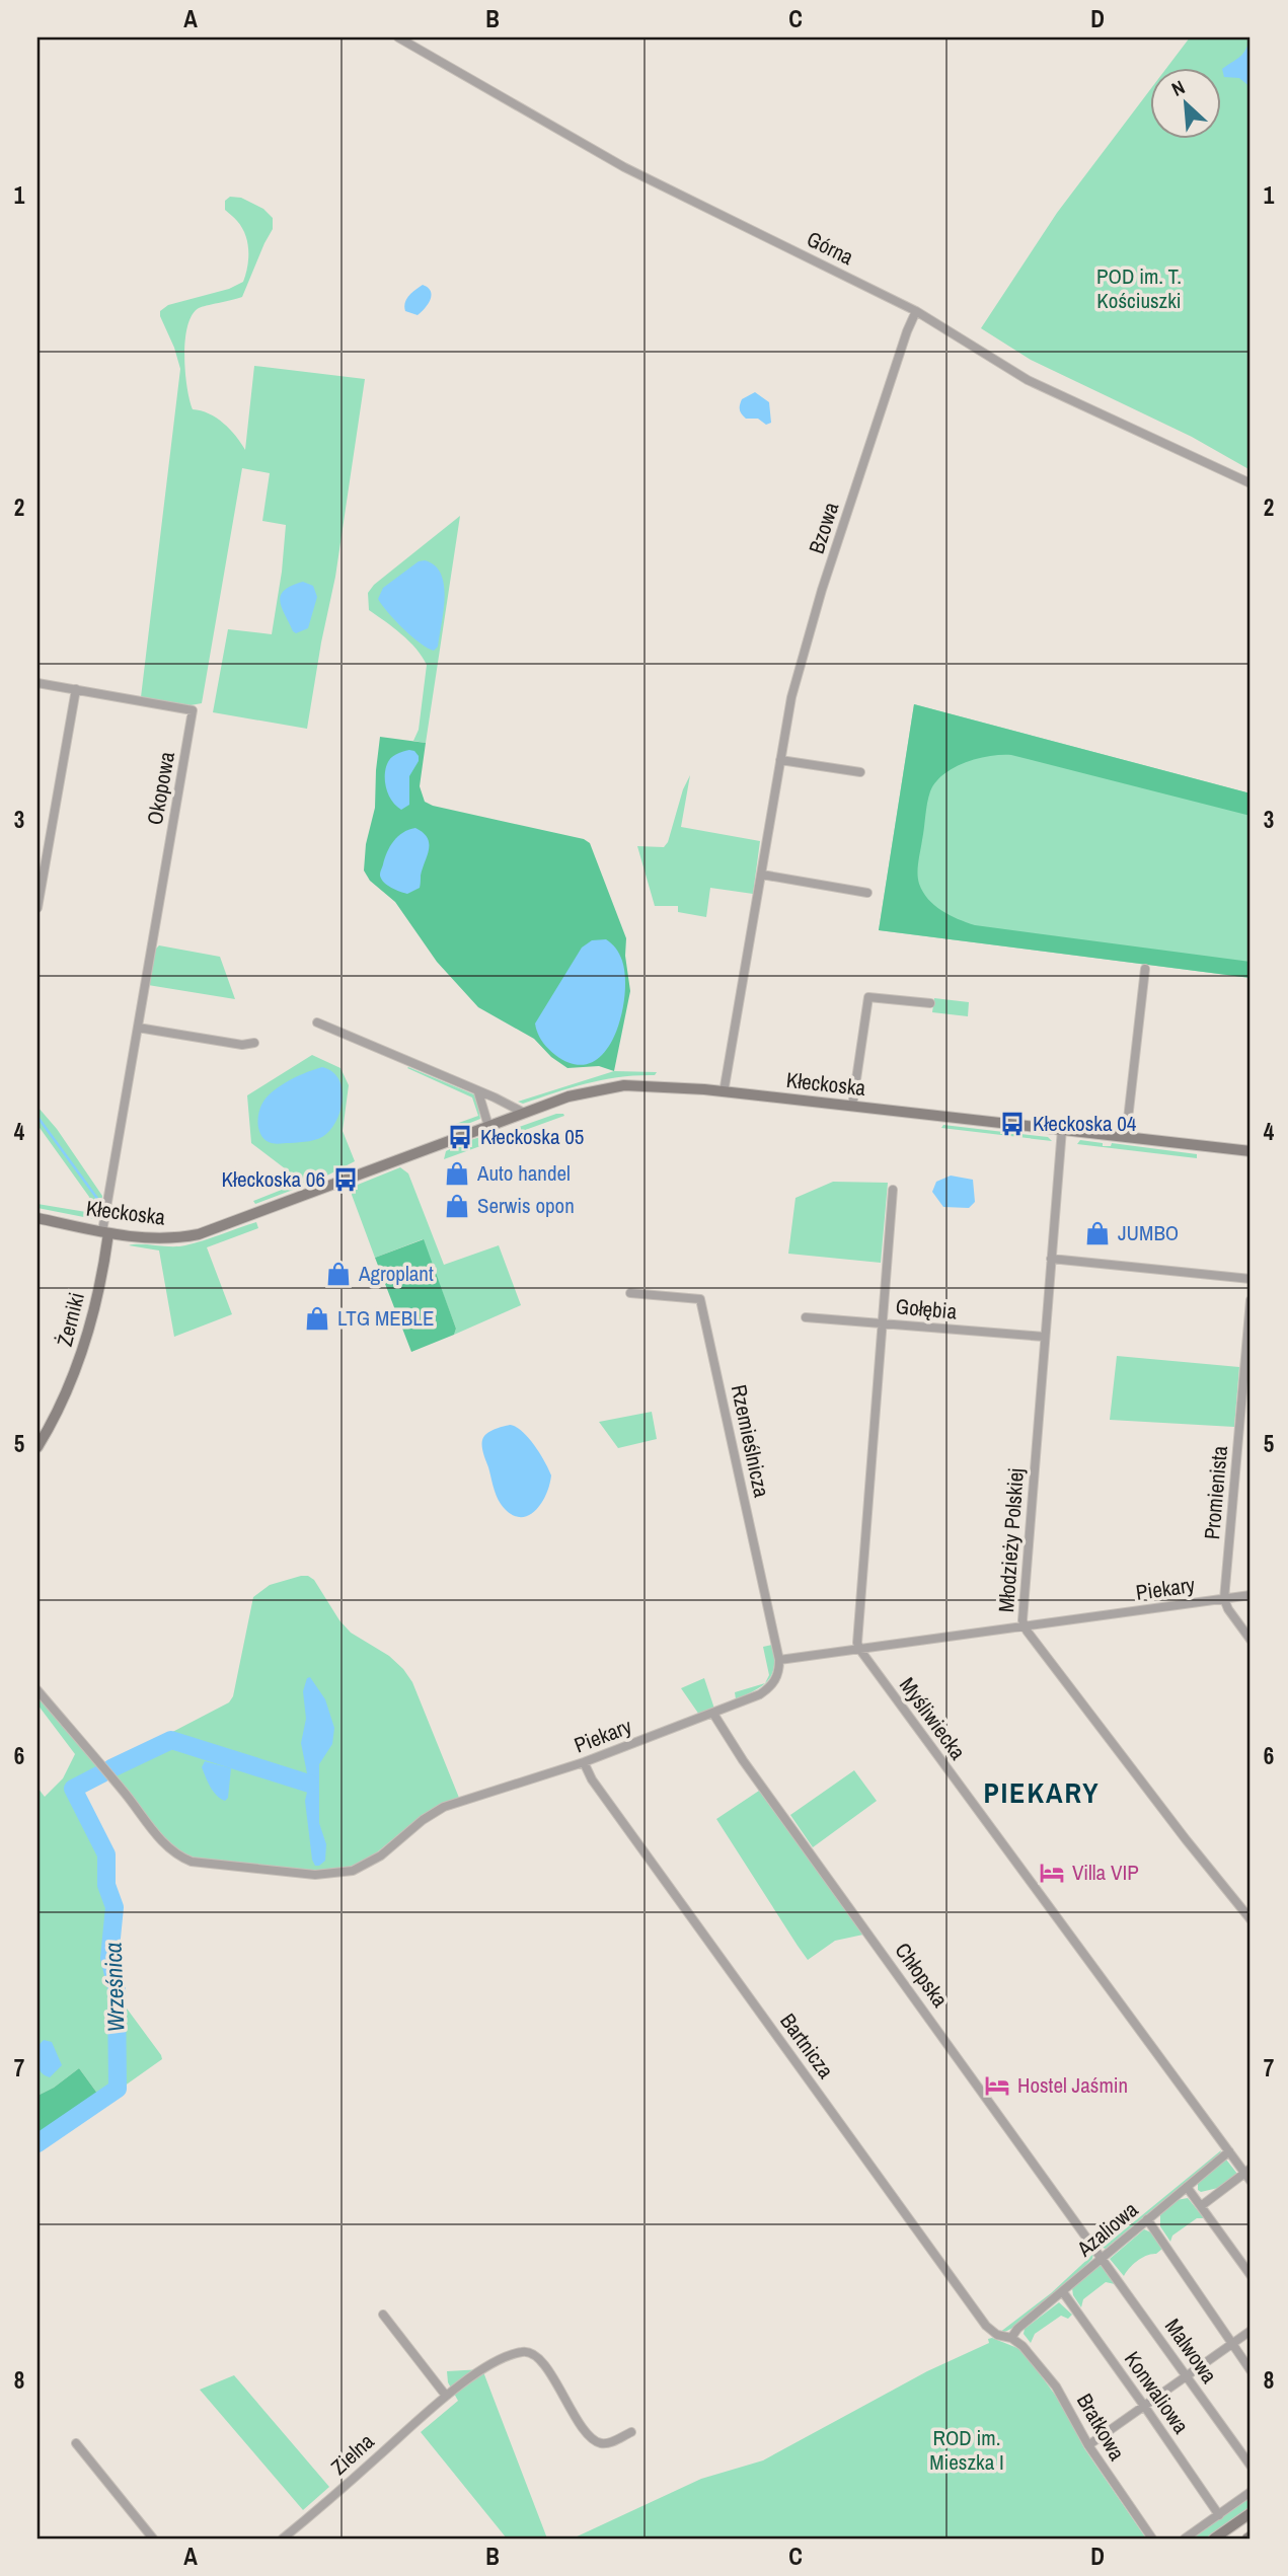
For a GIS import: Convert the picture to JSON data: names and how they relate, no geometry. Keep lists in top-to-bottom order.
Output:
{
  "streets": {
    "main road": ["Kłeckoska", "Żerniki"],
    "street": [
      "Górna",
      "Bzowa",
      "Okopowa",
      "Gołębia",
      "Rzemieślnicza",
      "Promienista",
      "Młodzieży Polskiej",
      "Piekary",
      "Myśliwiecka",
      "Chłopska",
      "Bartnicza",
      "Azaliowa",
      "Malwowa",
      "Konwaliowa",
      "Bratkowa",
      "Zielna"
    ]
  },
  "crossings": [
    ["Górna", "Bzowa"],
    ["Bzowa", "Kłeckoska"],
    ["Okopowa", "Kłeckoska"],
    ["Okopowa", "Żerniki"],
    ["Kłeckoska", "Żerniki"],
    ["Kłeckoska", "Młodzieży Polskiej"],
    ["Gołębia", "Młodzieży Polskiej"],
    ["Rzemieślnicza", "Piekary"],
    ["Promienista", "Piekary"],
    ["Młodzieży Polskiej", "Piekary"],
    ["Piekary", "Myśliwiecka"],
    ["Piekary", "Chłopska"],
    ["Piekary", "Bartnicza"],
    ["Myśliwiecka", "Azaliowa"],
    ["Chłopska", "Azaliowa"],
    ["Chłopska", "Malwowa"],
    ["Bartnicza", "Azaliowa"],
    ["Bartnicza", "Bratkowa"],
    ["Azaliowa", "Malwowa"],
    ["Azaliowa", "Konwaliowa"],
    ["Azaliowa", "Bratkowa"]
  ],
  "districts": ["PIEKARY"],
  "water": ["Wrześnica"],
  "parks": ["POD im. T. Kościuszki", "ROD im. Mieszka I"],
  "places": {
    "bus stop": ["Kłeckoska 04", "Kłeckoska 05", "Kłeckoska 06"],
    "shop": [
      "Auto handel",
      "Serwis opon",
      "JUMBO",
      "Agroplant",
      "LTG MEBLE"
    ],
    "hotel": ["Villa VIP", "Hostel Jaśmin"]
  },
  "north": "top left",
  "grid": {
    "columns": [
      "A",
      "B",
      "C",
      "D"
    ],
    "rows": [
      "1",
      "2",
      "3",
      "4",
      "5",
      "6",
      "7",
      "8"
    ]
  }
}
